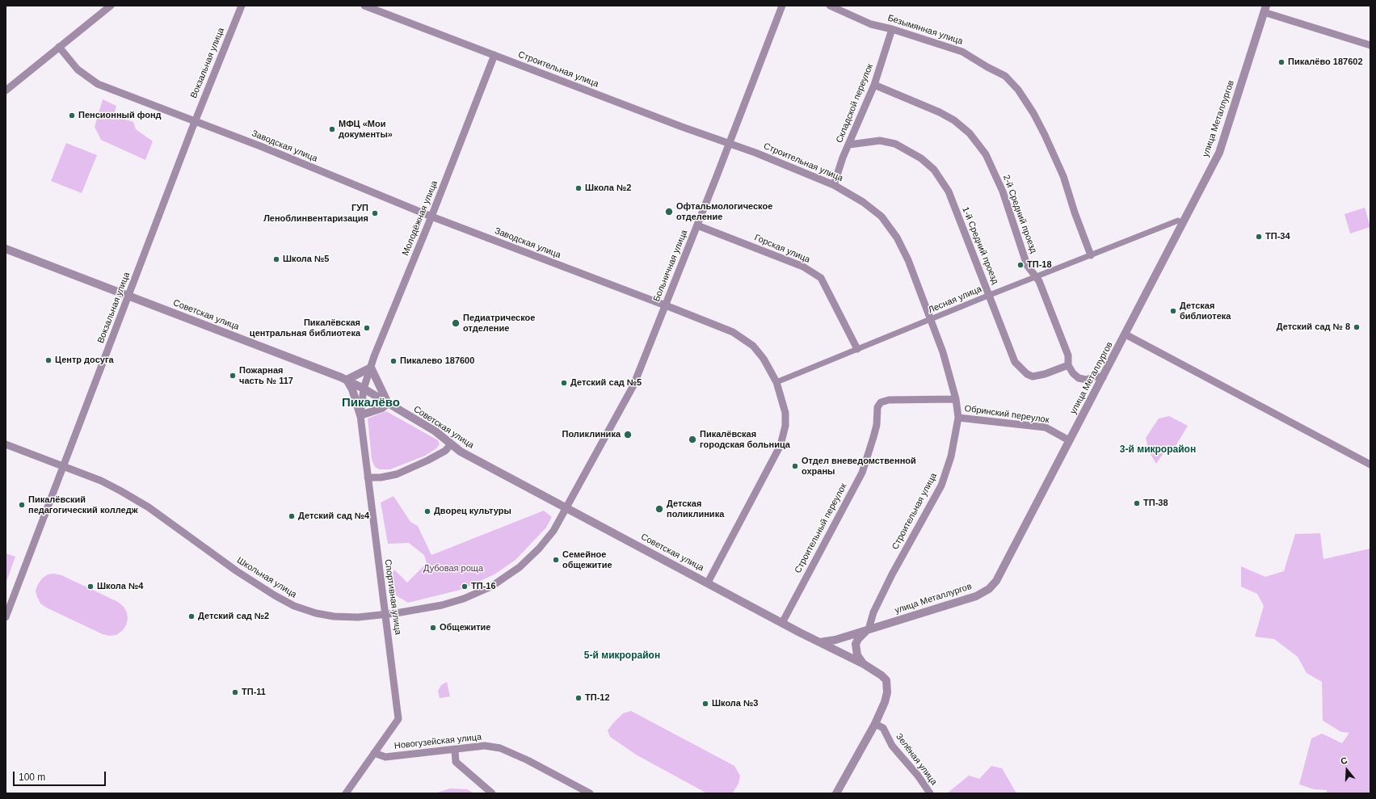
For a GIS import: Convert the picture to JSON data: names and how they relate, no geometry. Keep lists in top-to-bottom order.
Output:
{
  "streets": {
    "street": [
      "Безымянная улица",
      "Вокзальная улица",
      "Строительная улица",
      "Складской переулок",
      "улица Металлургов",
      "Заводская улица",
      "2-й Средний проезд",
      "Молодёжная улица",
      "1-й Средний проезд",
      "Горская улица",
      "Больничная улица",
      "Лесная улица",
      "Советская улица",
      "Обринский переулок",
      "Строительный переулок",
      "Школьная улица",
      "Спортивная улица",
      "Новогузейская улица",
      "Зелёная улица"
    ]
  },
  "crossings": [
    ["Безымянная улица", "Складской переулок"],
    ["Безымянная улица", "Лесная улица"],
    ["Вокзальная улица", "Заводская улица"],
    ["Вокзальная улица", "Советская улица"],
    ["Вокзальная улица", "Школьная улица"],
    ["Строительная улица", "Складской переулок"],
    ["Строительная улица", "улица Металлургов"],
    ["Строительная улица", "Молодёжная улица"],
    ["Строительная улица", "Больничная улица"],
    ["Строительная улица", "Лесная улица"],
    ["Строительная улица", "Обринский переулок"],
    ["Строительная улица", "Строительный переулок"],
    ["Складской переулок", "2-й Средний проезд"],
    ["Складской переулок", "1-й Средний проезд"],
    ["улица Металлургов", "Советская улица"],
    ["улица Металлургов", "Обринский переулок"],
    ["Заводская улица", "Молодёжная улица"],
    ["Заводская улица", "Больничная улица"],
    ["Заводская улица", "Лесная улица"],
    ["Заводская улица", "Советская улица"],
    ["2-й Средний проезд", "1-й Средний проезд"],
    ["2-й Средний проезд", "Лесная улица"],
    ["Молодёжная улица", "Советская улица"],
    ["Молодёжная улица", "Спортивная улица"],
    ["1-й Средний проезд", "Лесная улица"],
    ["Горская улица", "Больничная улица"],
    ["Горская улица", "Лесная улица"],
    ["Больничная улица", "Советская улица"],
    ["Больничная улица", "Школьная улица"],
    ["Советская улица", "Строительный переулок"],
    ["Советская улица", "Школьная улица"],
    ["Советская улица", "Спортивная улица"],
    ["Советская улица", "Зелёная улица"],
    ["Школьная улица", "Спортивная улица"],
    ["Спортивная улица", "Новогузейская улица"]
  ],
  "districts": ["Пикалёво", "3-й микрорайон", "5-й микрорайон"],
  "parks": ["Дубовая роща"],
  "places": [
    "Пикалёво 187602",
    "Пенсионный фонд",
    "МФЦ «Мои документы»",
    "Школа №2",
    "Офтальмологическое отделение",
    "ГУП Леноблинвентаризация",
    "ТП-34",
    "Школа №5",
    "ТП-18",
    "Детская библиотека",
    "Педиатрическое отделение",
    "Детский сад № 8",
    "Пикалёвская центральная библиотека",
    "Центр досуга",
    "Пикалево 187600",
    "Пожарная часть № 117",
    "Детский сад №5",
    "Поликлиника",
    "Пикалёвская городская больница",
    "Отдел вневедомственной охраны",
    "ТП-38",
    "Пикалёвский педагогический колледж",
    "Детская поликлиника",
    "Дворец культуры",
    "Детский сад №4",
    "Семейное общежитие",
    "Школа №4",
    "ТП-16",
    "Детский сад №2",
    "Общежитие",
    "ТП-11",
    "ТП-12",
    "Школа №3"
  ],
  "scale_bar": "100 m",
  "north": "top"
}
